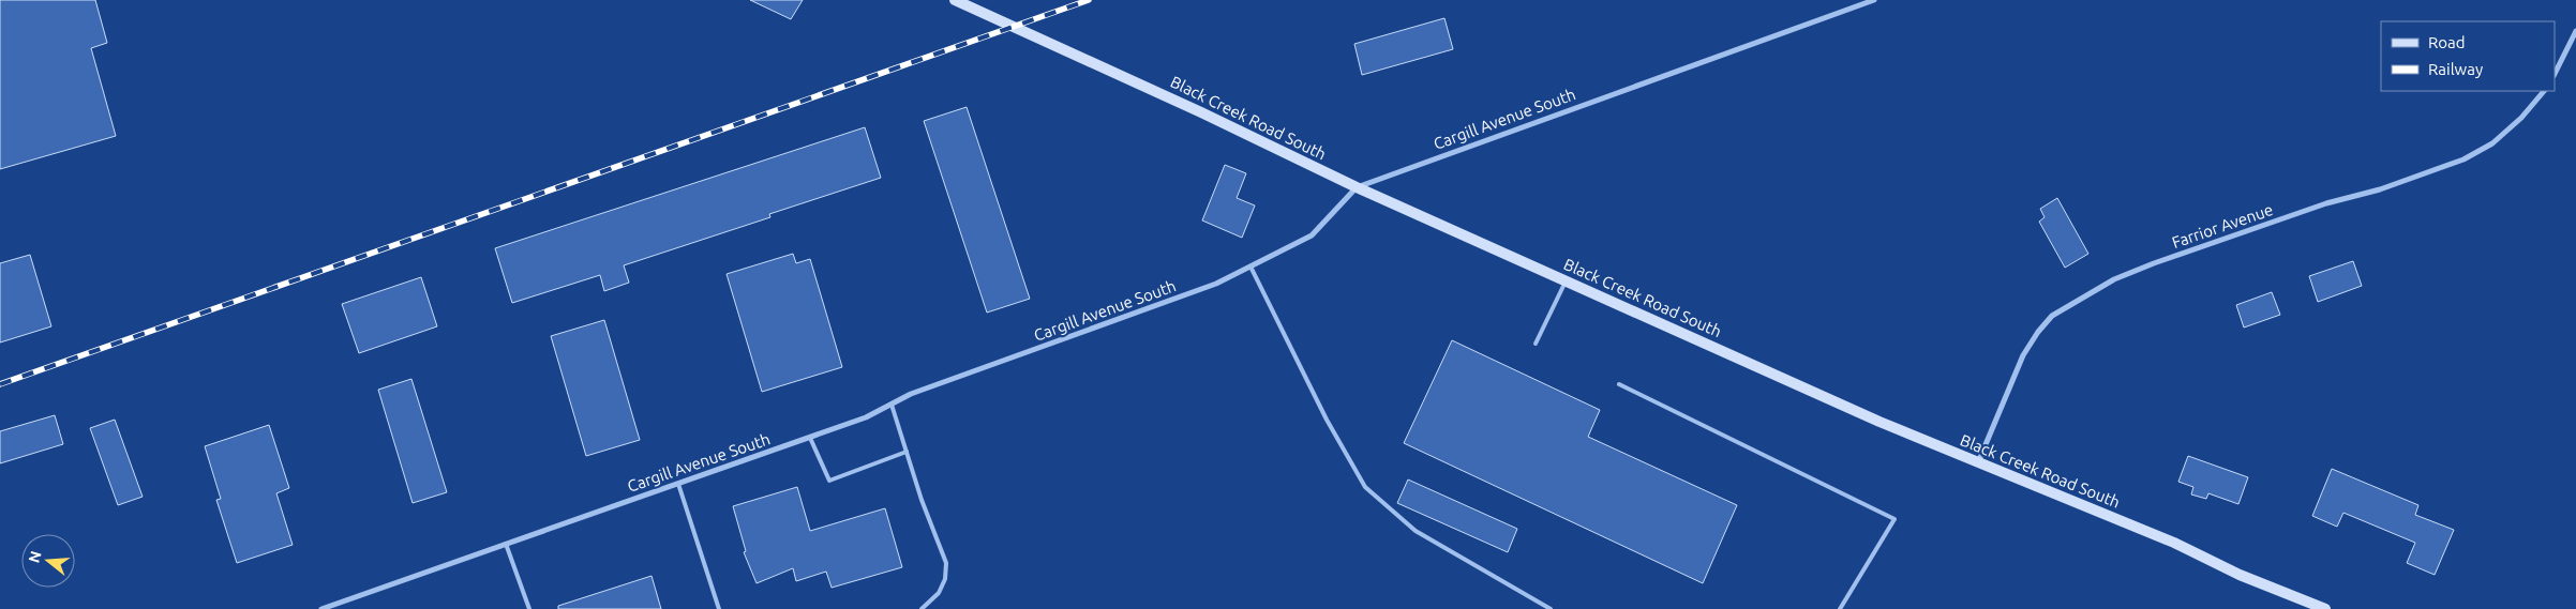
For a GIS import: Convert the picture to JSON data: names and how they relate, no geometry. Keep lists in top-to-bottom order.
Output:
{
  "streets": {
    "street": ["Black Creek Road South", "Cargill Avenue South", "Farrior Avenue"]
  },
  "crossings": [
    ["Black Creek Road South", "Cargill Avenue South"],
    ["Black Creek Road South", "Farrior Avenue"]
  ],
  "legend": ["Road", "Railway"],
  "north": "left"
}
